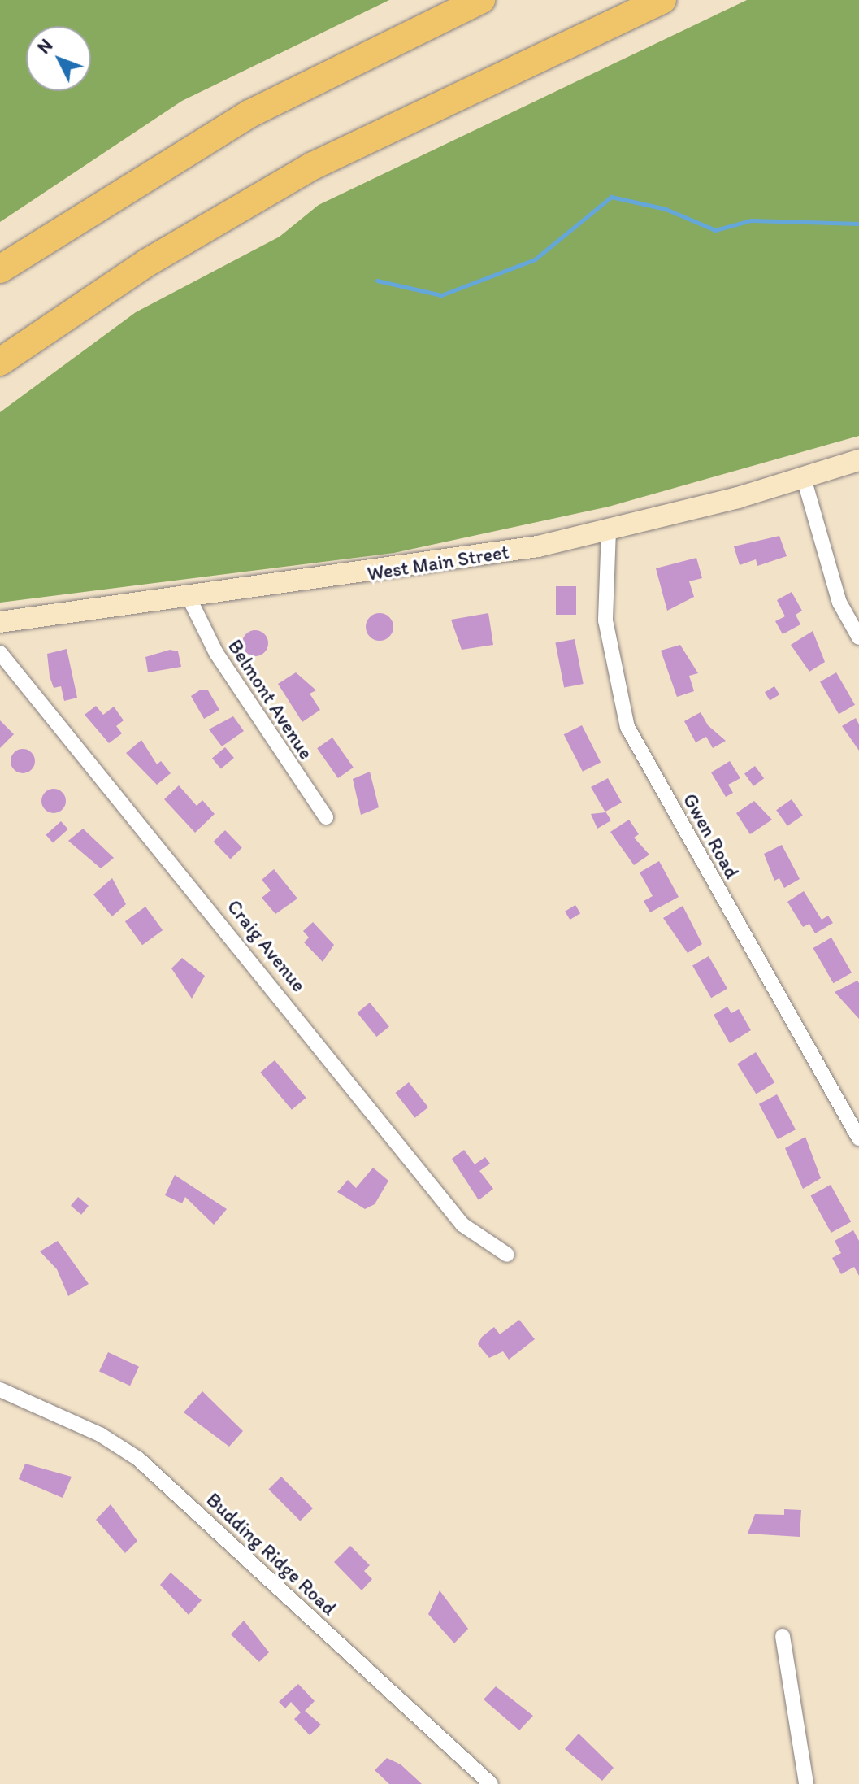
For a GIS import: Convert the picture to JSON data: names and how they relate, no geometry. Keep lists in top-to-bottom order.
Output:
{
  "streets": {
    "main road": ["West Main Street"],
    "street": [
      "Belmont Avenue",
      "Gwen Road",
      "Craig Avenue",
      "Budding Ridge Road"
    ]
  },
  "crossings": [
    ["West Main Street", "Belmont Avenue"],
    ["West Main Street", "Gwen Road"]
  ],
  "north": "top left"
}
